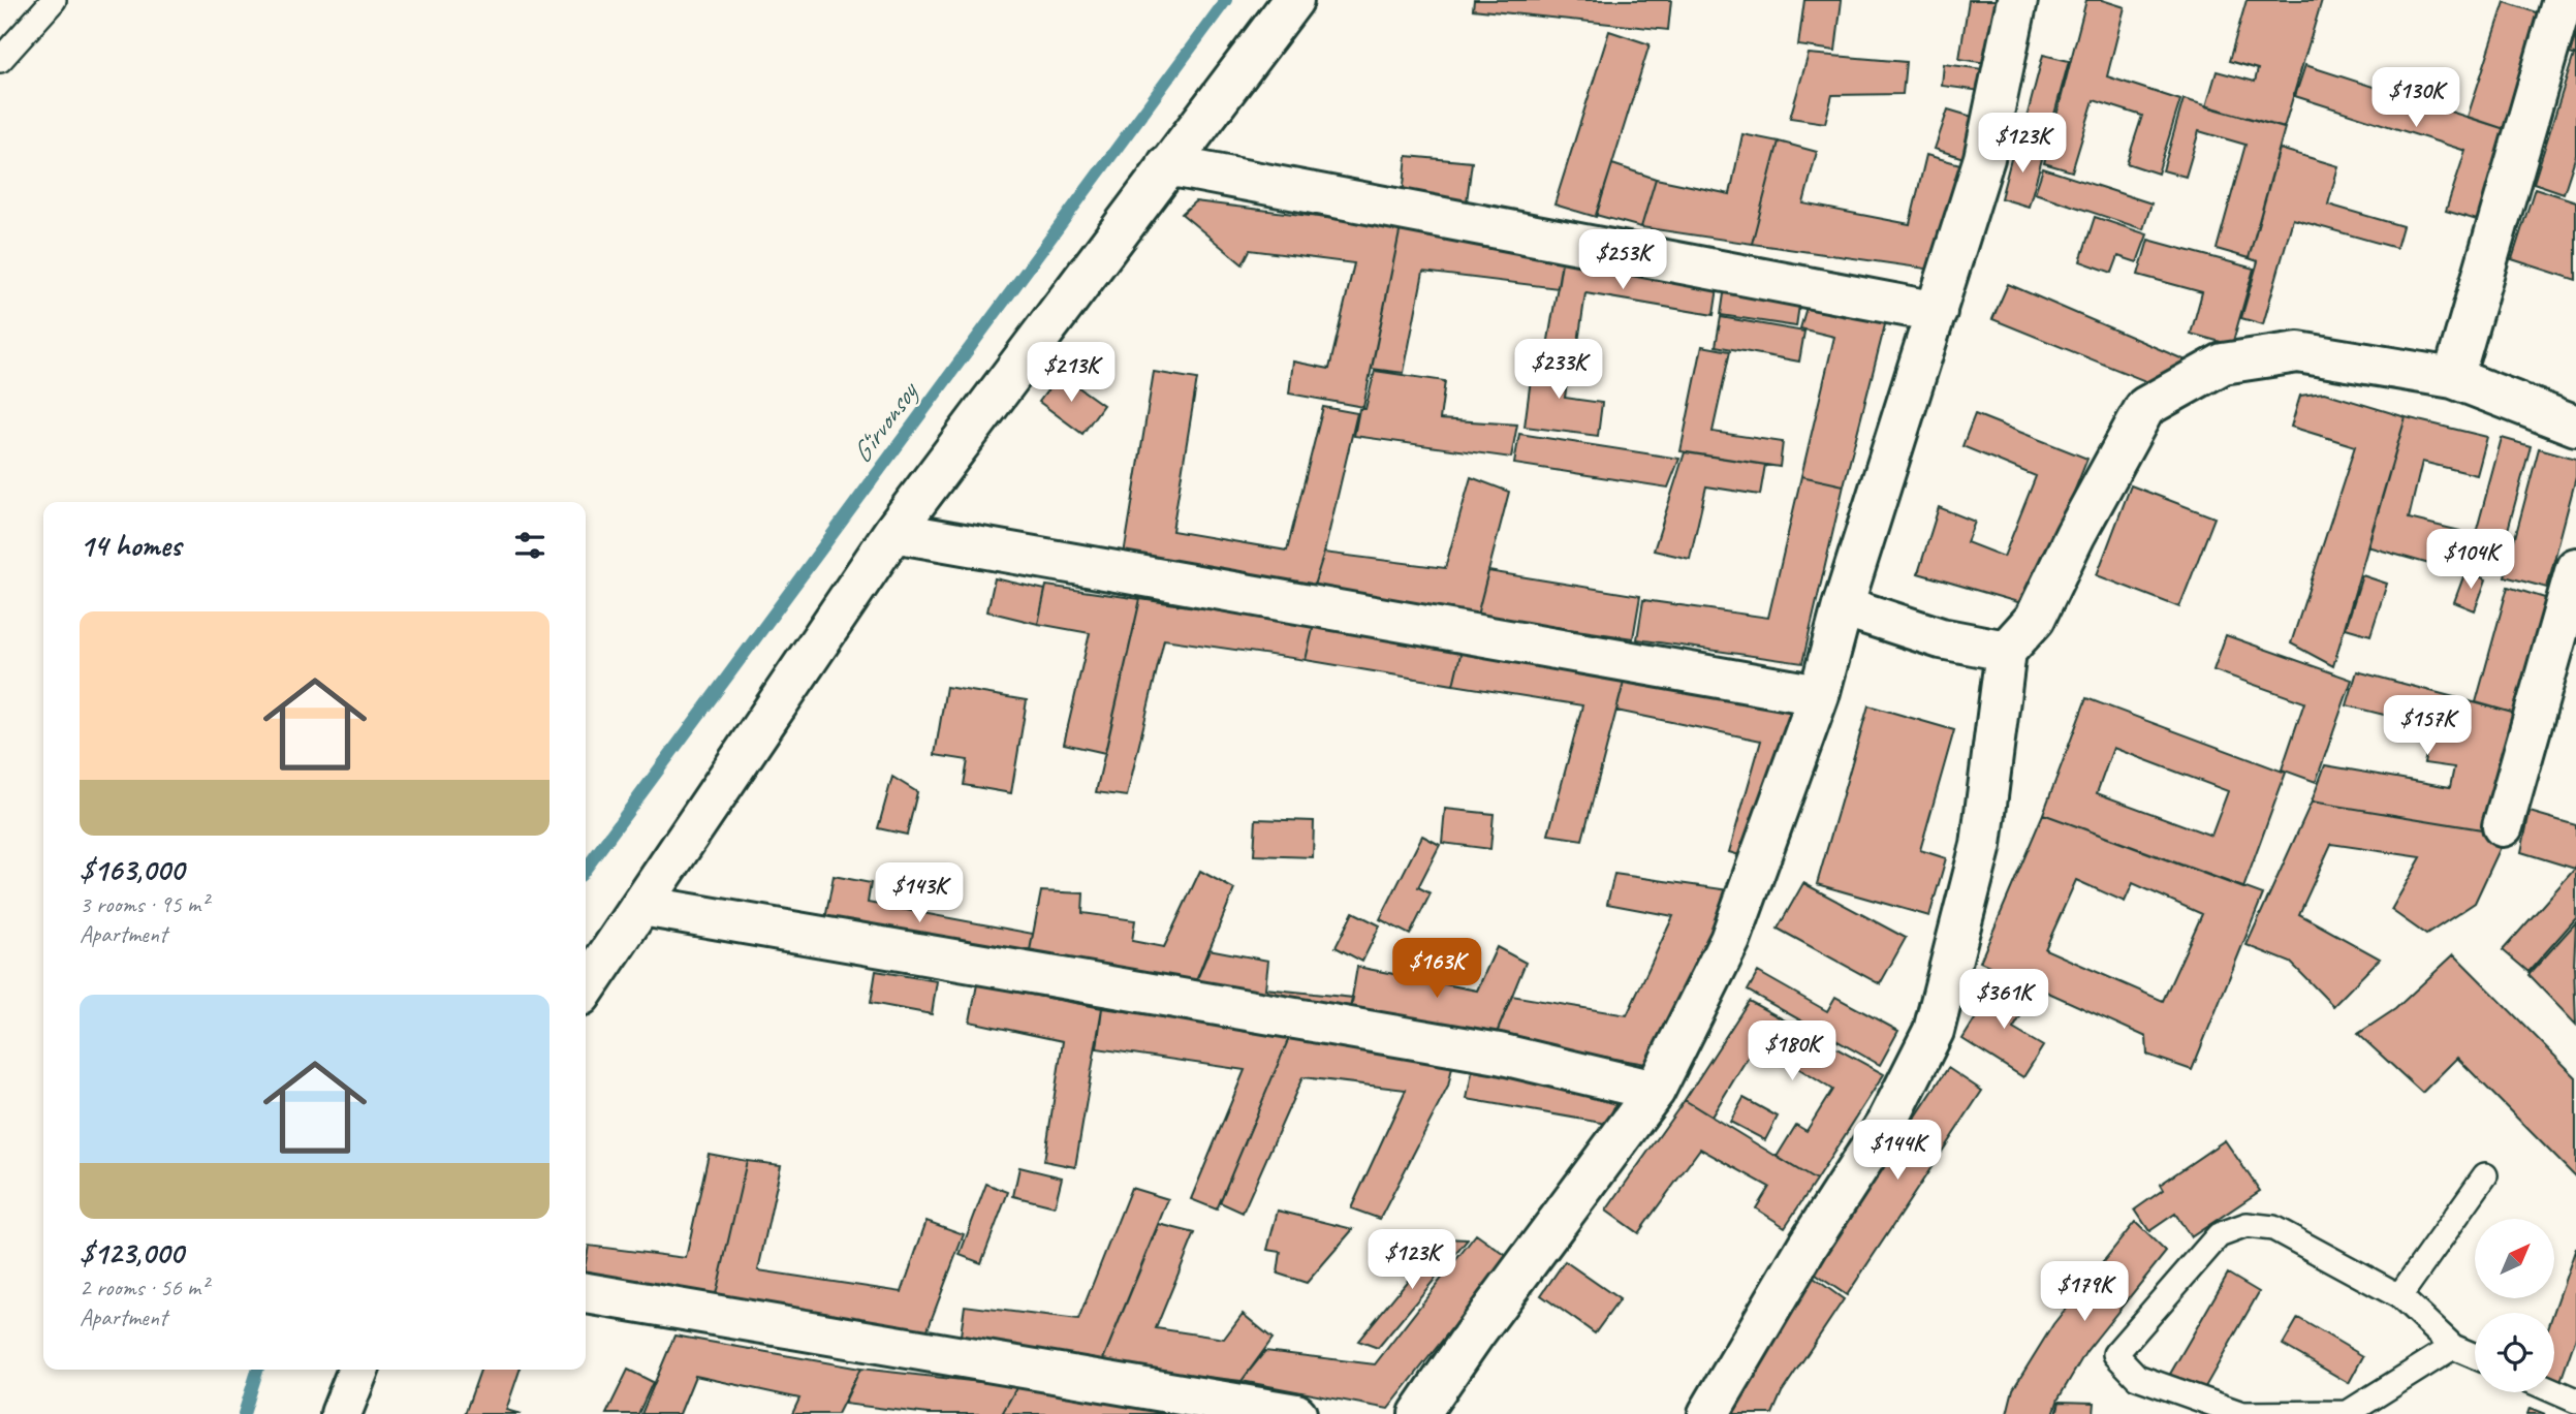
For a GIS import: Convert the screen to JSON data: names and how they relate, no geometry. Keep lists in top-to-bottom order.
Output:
{
  "water": ["G‘irvonsoy"],
  "north": "top right",
  "page": {
    "price": [
      "$130K",
      "$123K",
      "$253K",
      "$233K",
      "$213K",
      "$104K",
      "$157K",
      "$143K",
      "$163K",
      "$361K",
      "$180K",
      "$144K",
      "$123K",
      "$179K"
    ],
    "heading": "14 homes",
    "list": [
      {
        "name": "$163,000",
        "note": "3 rooms · 95 m² · Apartment"
      },
      {
        "name": "$123,000",
        "note": "2 rooms · 56 m² · Apartment"
      }
    ]
  }
}
